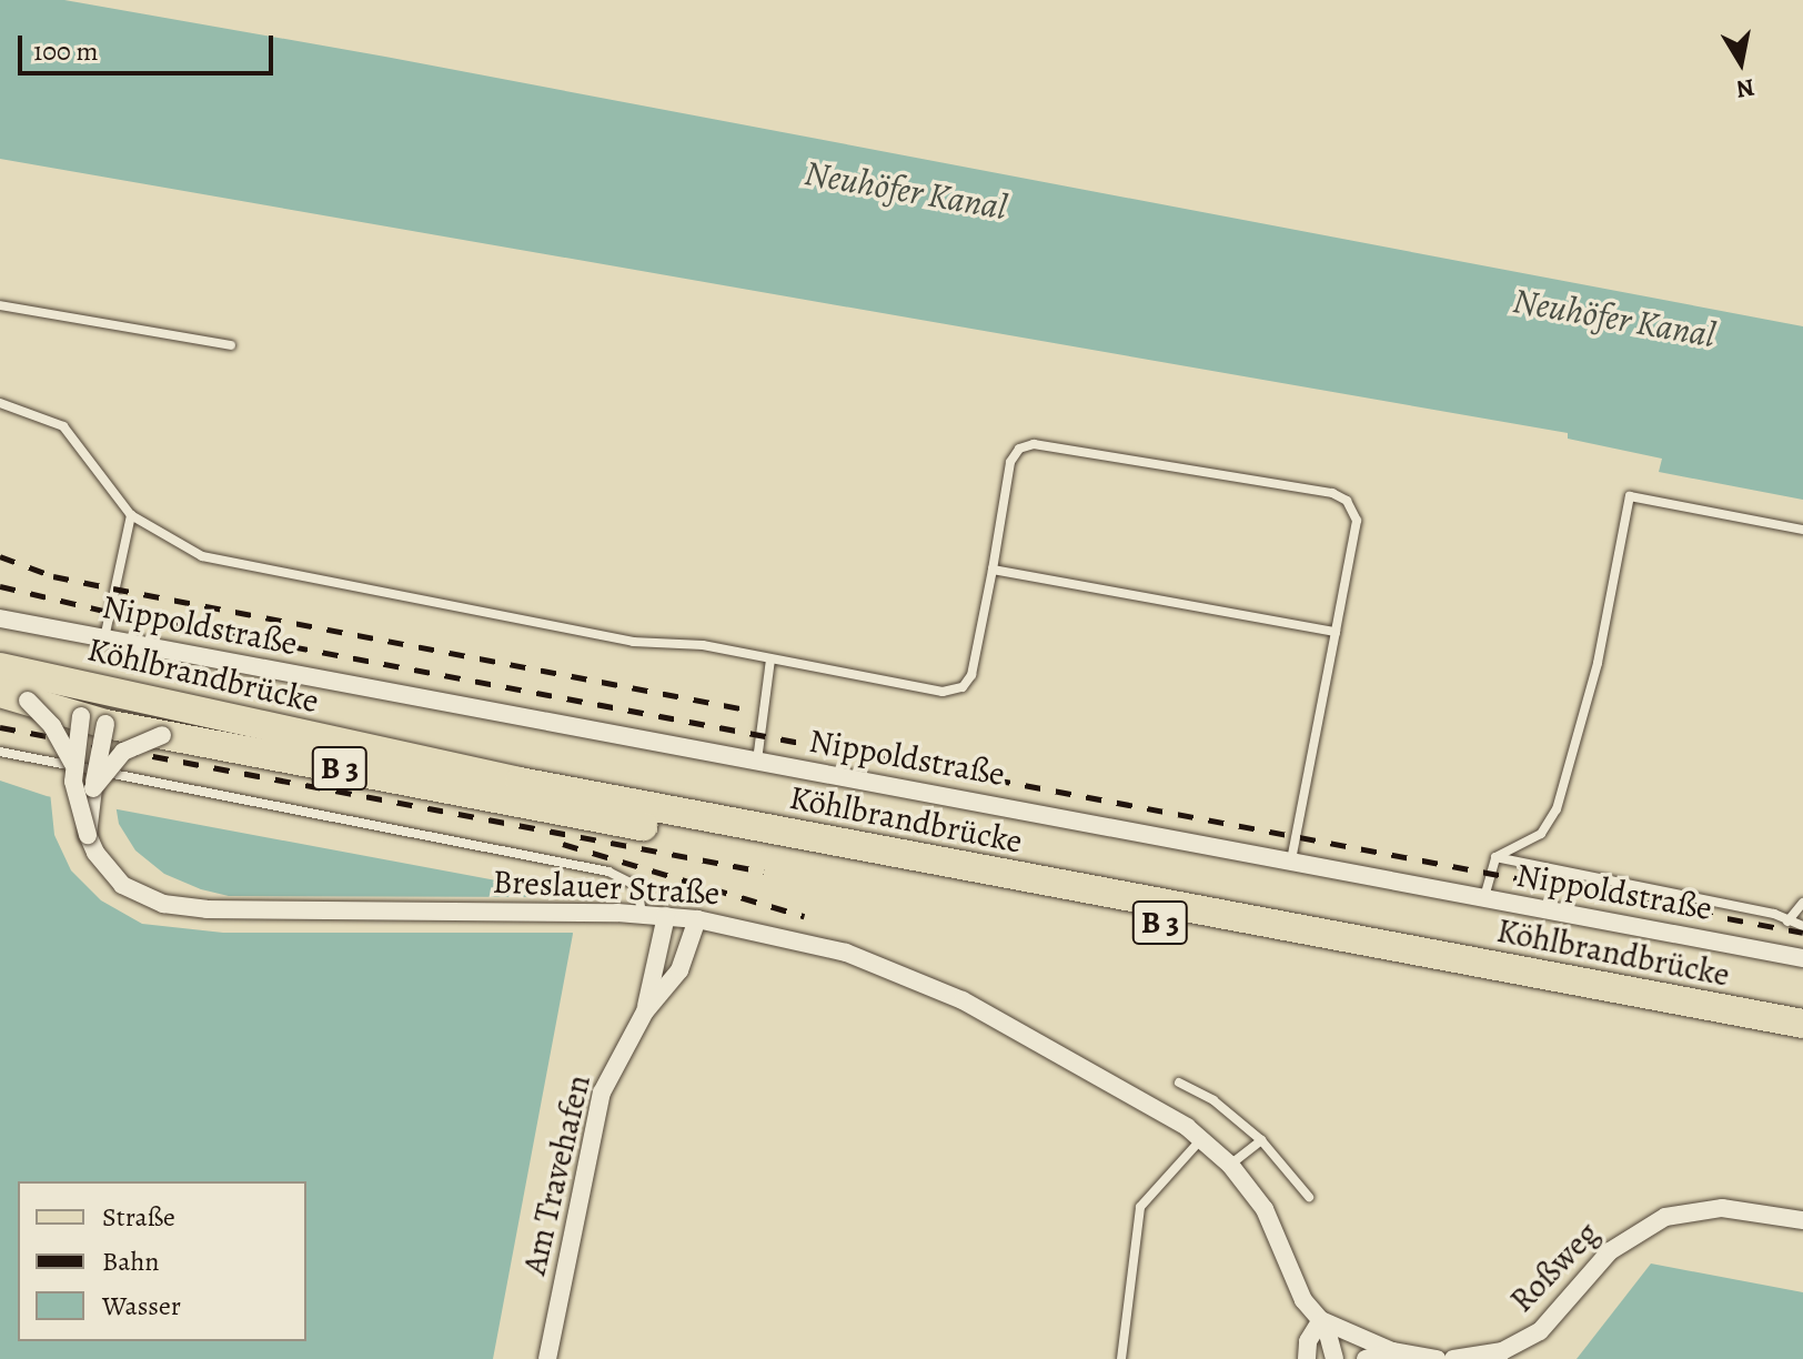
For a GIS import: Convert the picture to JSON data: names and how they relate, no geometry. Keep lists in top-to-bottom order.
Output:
{
  "streets": {
    "main road": ["Köhlbrandbrücke", "B 3"],
    "street": [
      "Nippoldstraße",
      "Breslauer Straße",
      "Am Travehafen",
      "Roßweg"
    ]
  },
  "crossings": [
    ["Köhlbrandbrücke", "Breslauer Straße"],
    ["Breslauer Straße", "Am Travehafen"]
  ],
  "water": ["Neuhöfer Kanal"],
  "legend": ["Straße", "Bahn", "Wasser"],
  "scale_bar": "100 m",
  "north": "bottom"
}
